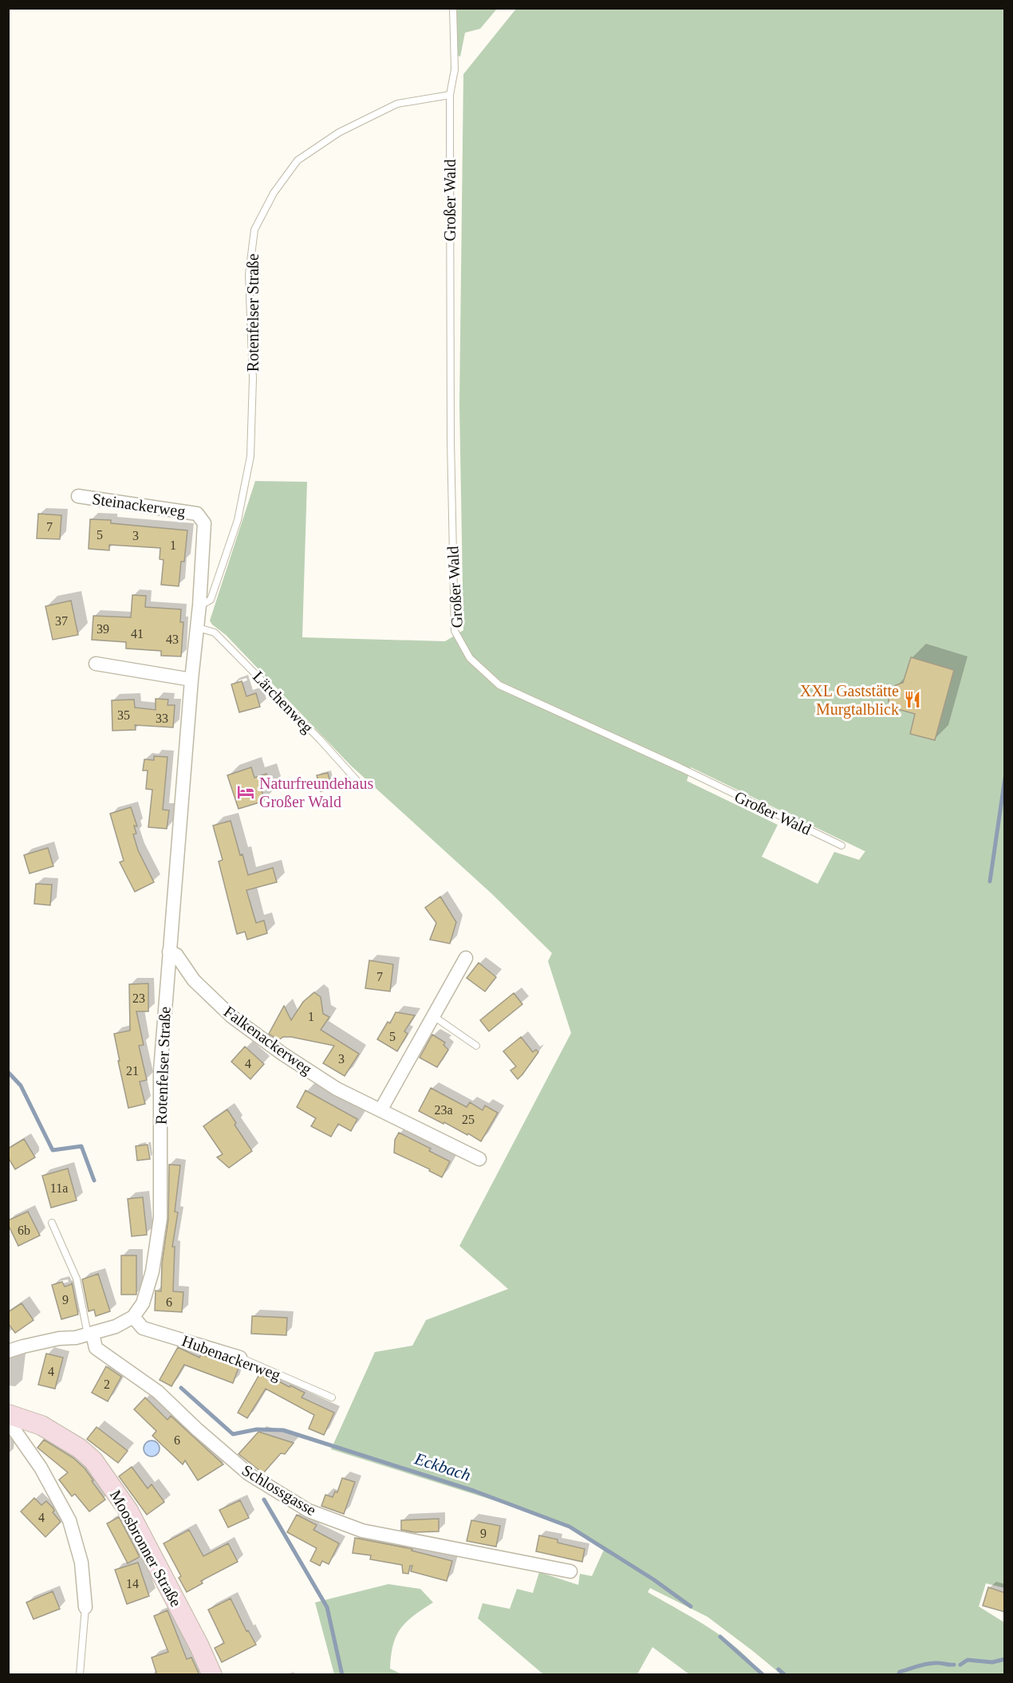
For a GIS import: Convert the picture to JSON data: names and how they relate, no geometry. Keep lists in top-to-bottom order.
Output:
{
  "streets": {
    "main road": ["Moosbronner Straße"],
    "street": [
      "Rotenfelser Straße",
      "Steinackerweg",
      "Falkenackerweg",
      "Hubenackerweg",
      "Schlossgasse"
    ],
    "lane": ["Großer Wald", "Lärchenweg"]
  },
  "crossings": [
    ["Großer Wald", "Rotenfelser Straße"],
    ["Rotenfelser Straße", "Steinackerweg"],
    ["Rotenfelser Straße", "Lärchenweg"],
    ["Rotenfelser Straße", "Falkenackerweg"],
    ["Rotenfelser Straße", "Hubenackerweg"],
    ["Steinackerweg", "Lärchenweg"]
  ],
  "water": ["Eckbach"],
  "places": {
    "restaurant": ["XXL Gaststätte Murgtalblick"],
    "hotel": ["Naturfreundehaus Großer Wald"]
  },
  "house_numbers": [
    "7",
    "5",
    "3",
    "1",
    "37",
    "39",
    "41",
    "43",
    "35",
    "33",
    "7",
    "23",
    "1",
    "5",
    "3",
    "4",
    "21",
    "23a",
    "25",
    "11a",
    "6b",
    "9",
    "6",
    "4",
    "2",
    "6",
    "4",
    "9",
    "14"
  ]
}
